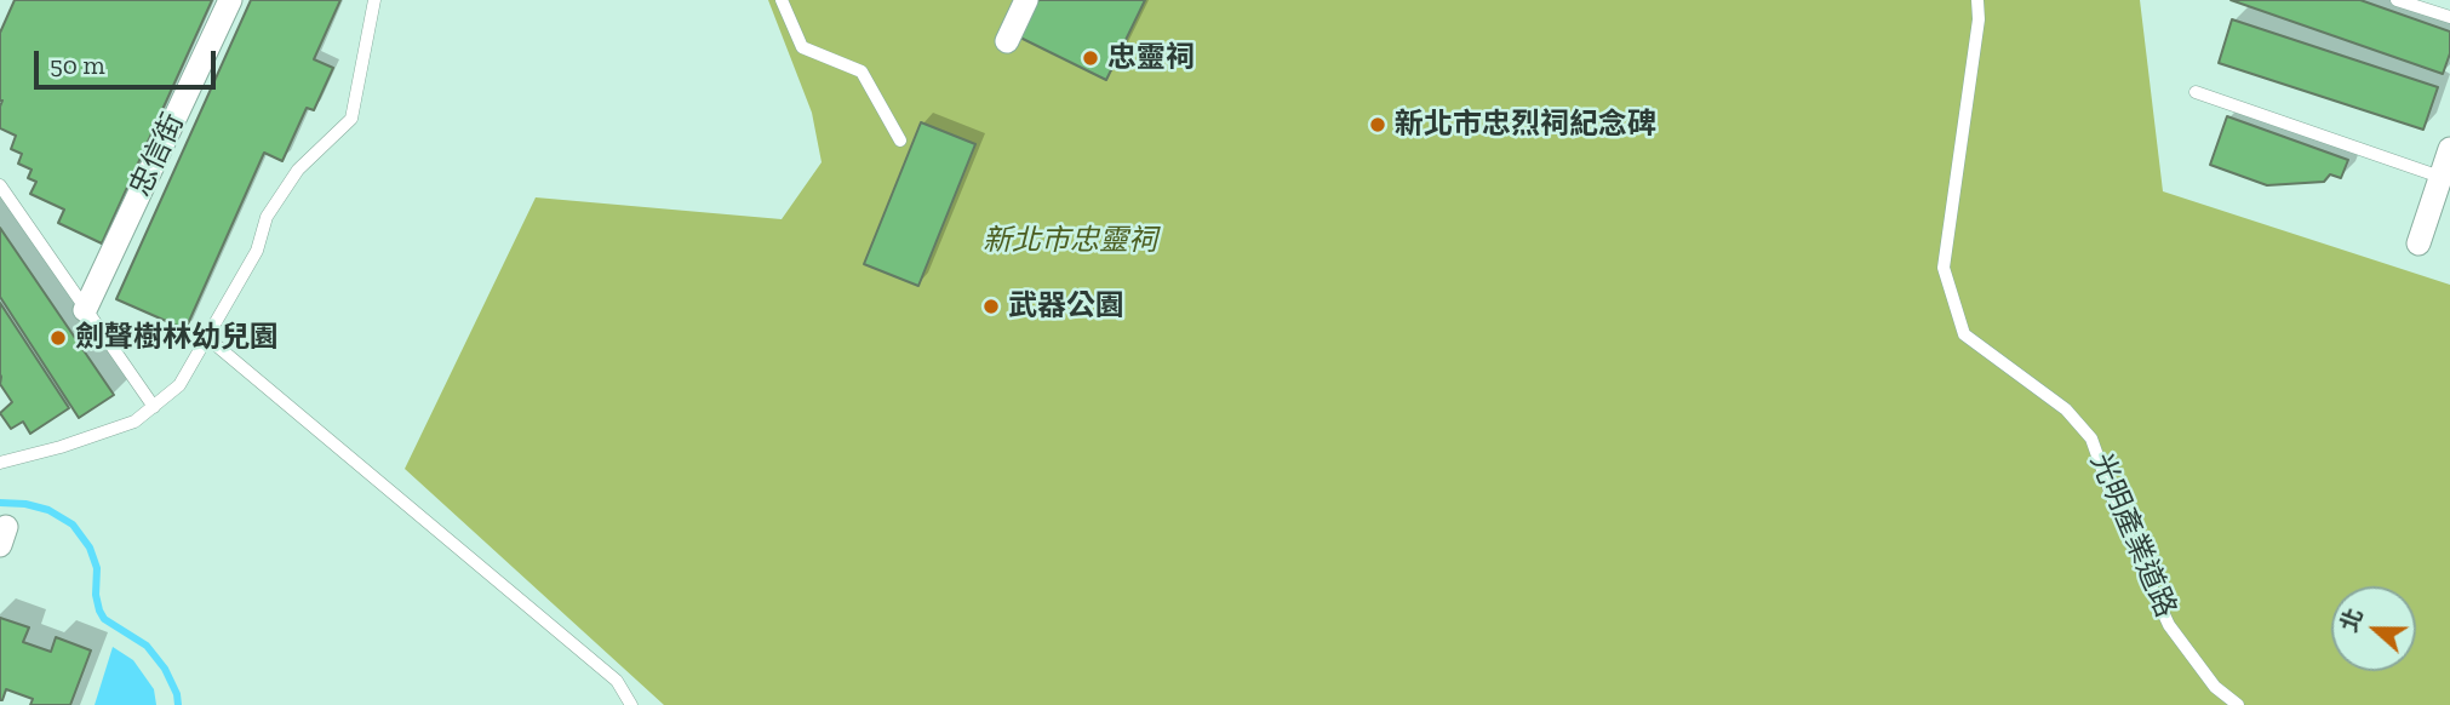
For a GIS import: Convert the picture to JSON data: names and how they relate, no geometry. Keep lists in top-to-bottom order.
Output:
{
  "streets": {
    "street": ["忠信街"],
    "lane": ["光明產業道路"]
  },
  "parks": ["新北市忠靈祠"],
  "places": [
    "忠靈祠",
    "新北市忠烈祠紀念碑",
    "武器公園",
    "劍聲樹林幼兒園"
  ],
  "scale_bar": "50 m",
  "north": "left"
}
